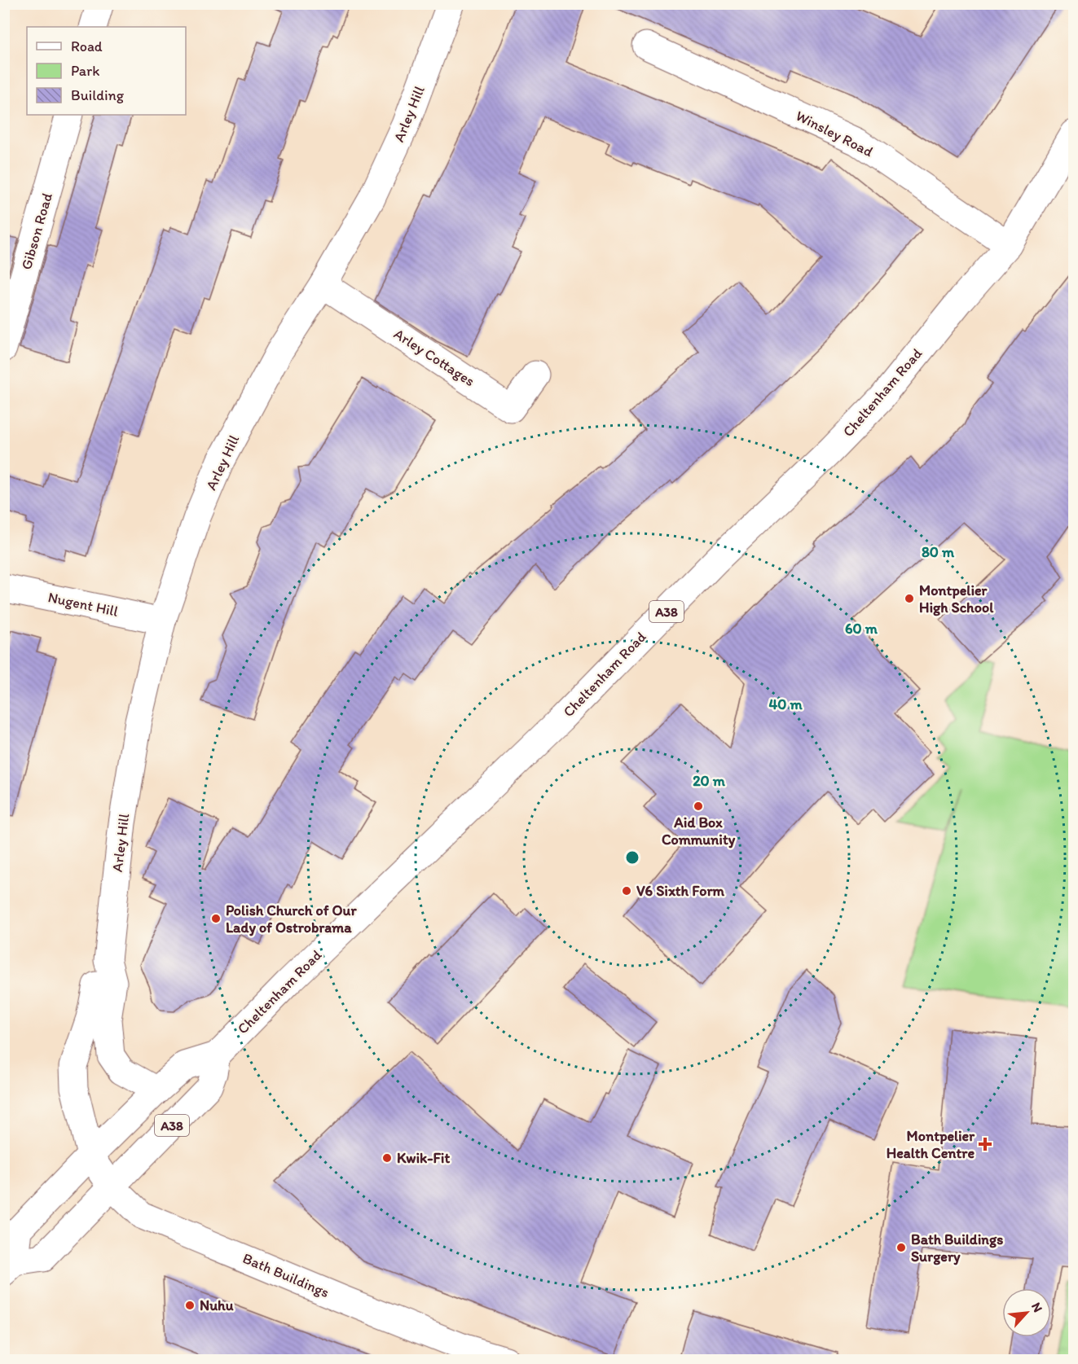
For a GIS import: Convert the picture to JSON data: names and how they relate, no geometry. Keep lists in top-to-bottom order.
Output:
{
  "streets": {
    "street": [
      "Arley Hill",
      "Winsley Road",
      "Gibson Road",
      "Arley Cottages",
      "Cheltenham Road",
      "Nugent Hill",
      "A38",
      "Bath Buildings"
    ]
  },
  "crossings": [
    ["Arley Hill", "Arley Cottages"],
    ["Arley Hill", "Cheltenham Road"],
    ["Arley Hill", "Nugent Hill"],
    ["Arley Hill", "Bath Buildings"],
    ["Winsley Road", "Cheltenham Road"],
    ["Cheltenham Road", "Bath Buildings"]
  ],
  "places": {
    "other": [
      "Montpelier High School",
      "Aid Box Community",
      "V6 Sixth Form",
      "Polish Church of Our Lady of Ostrobrama",
      "Kwik-Fit",
      "Bath Buildings Surgery",
      "Nuhu"
    ],
    "health": ["Montpelier Health Centre"]
  },
  "legend": ["Road", "Park", "Building"],
  "north": "top right",
  "rings": [
    "80 m",
    "60 m",
    "40 m",
    "20 m"
  ]
}
